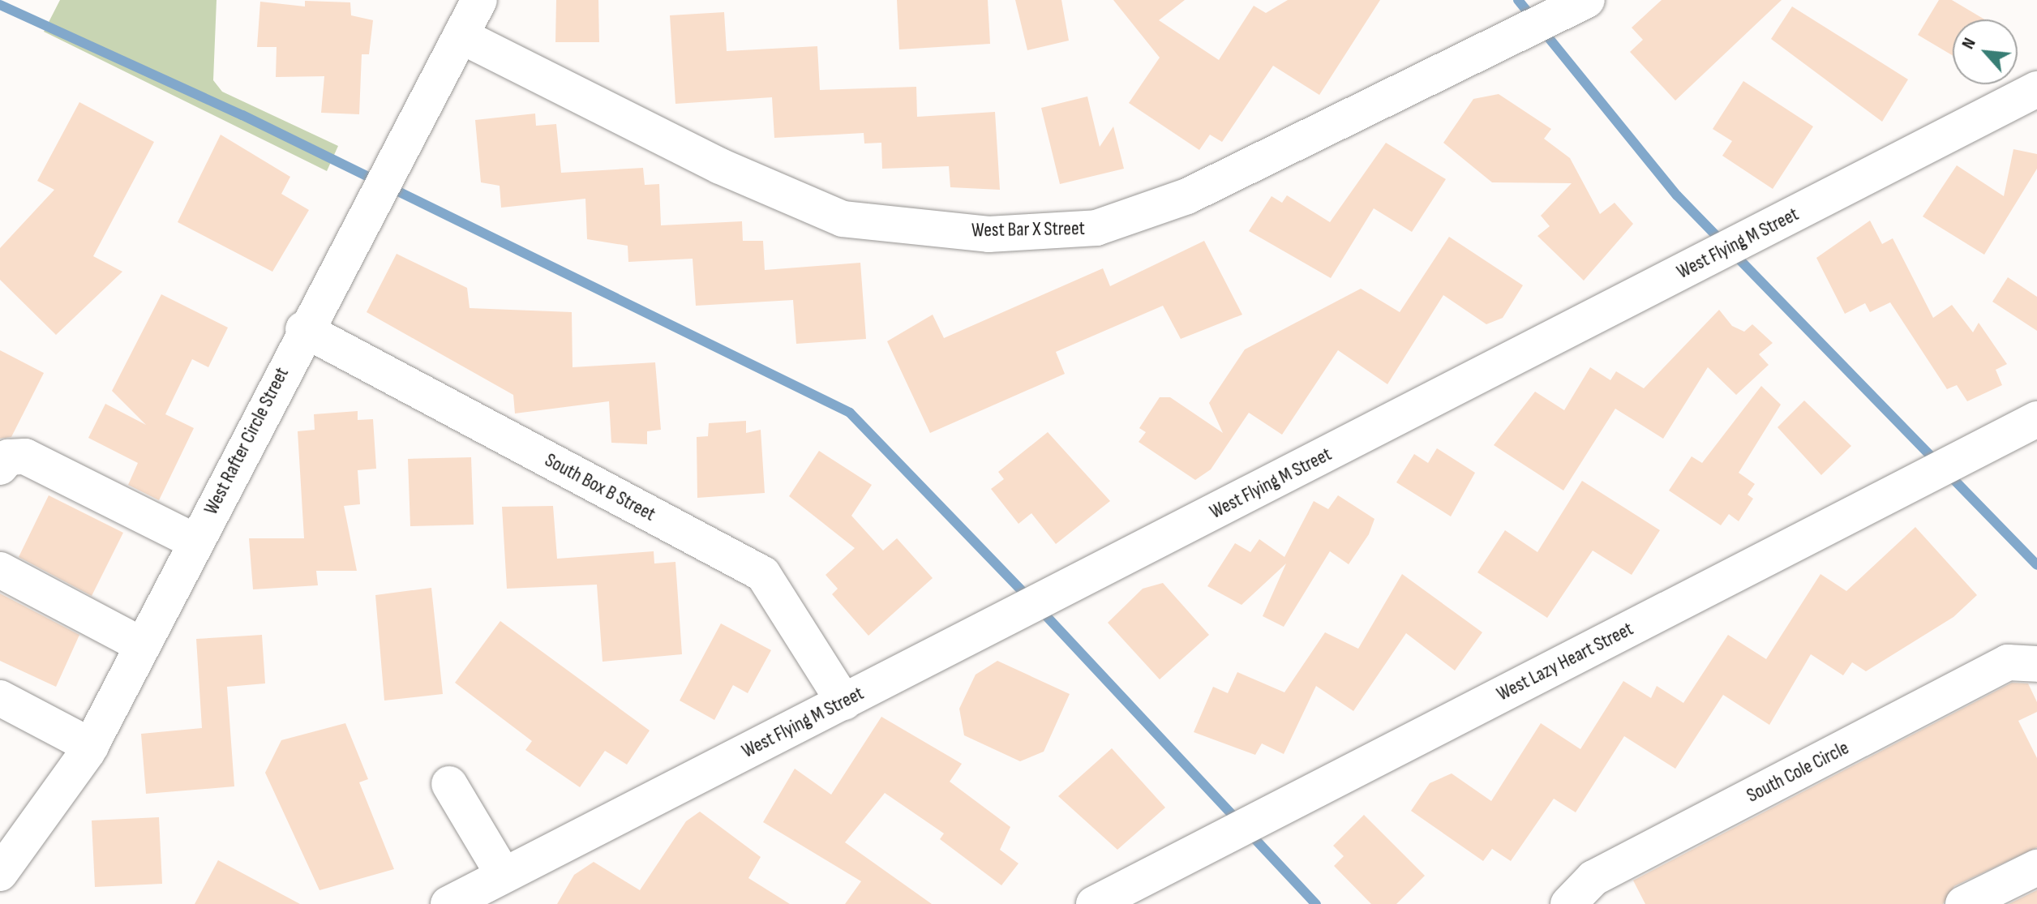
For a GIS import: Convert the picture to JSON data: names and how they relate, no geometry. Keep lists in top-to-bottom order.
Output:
{
  "streets": {
    "street": [
      "West Bar X Street",
      "West Flying M Street",
      "West Rafter Circle Street",
      "South Box B Street",
      "West Lazy Heart Street",
      "South Cole Circle"
    ]
  },
  "crossings": [
    ["West Bar X Street", "West Rafter Circle Street"],
    ["West Flying M Street", "South Box B Street"],
    ["West Rafter Circle Street", "South Box B Street"]
  ],
  "north": "top left"
}
